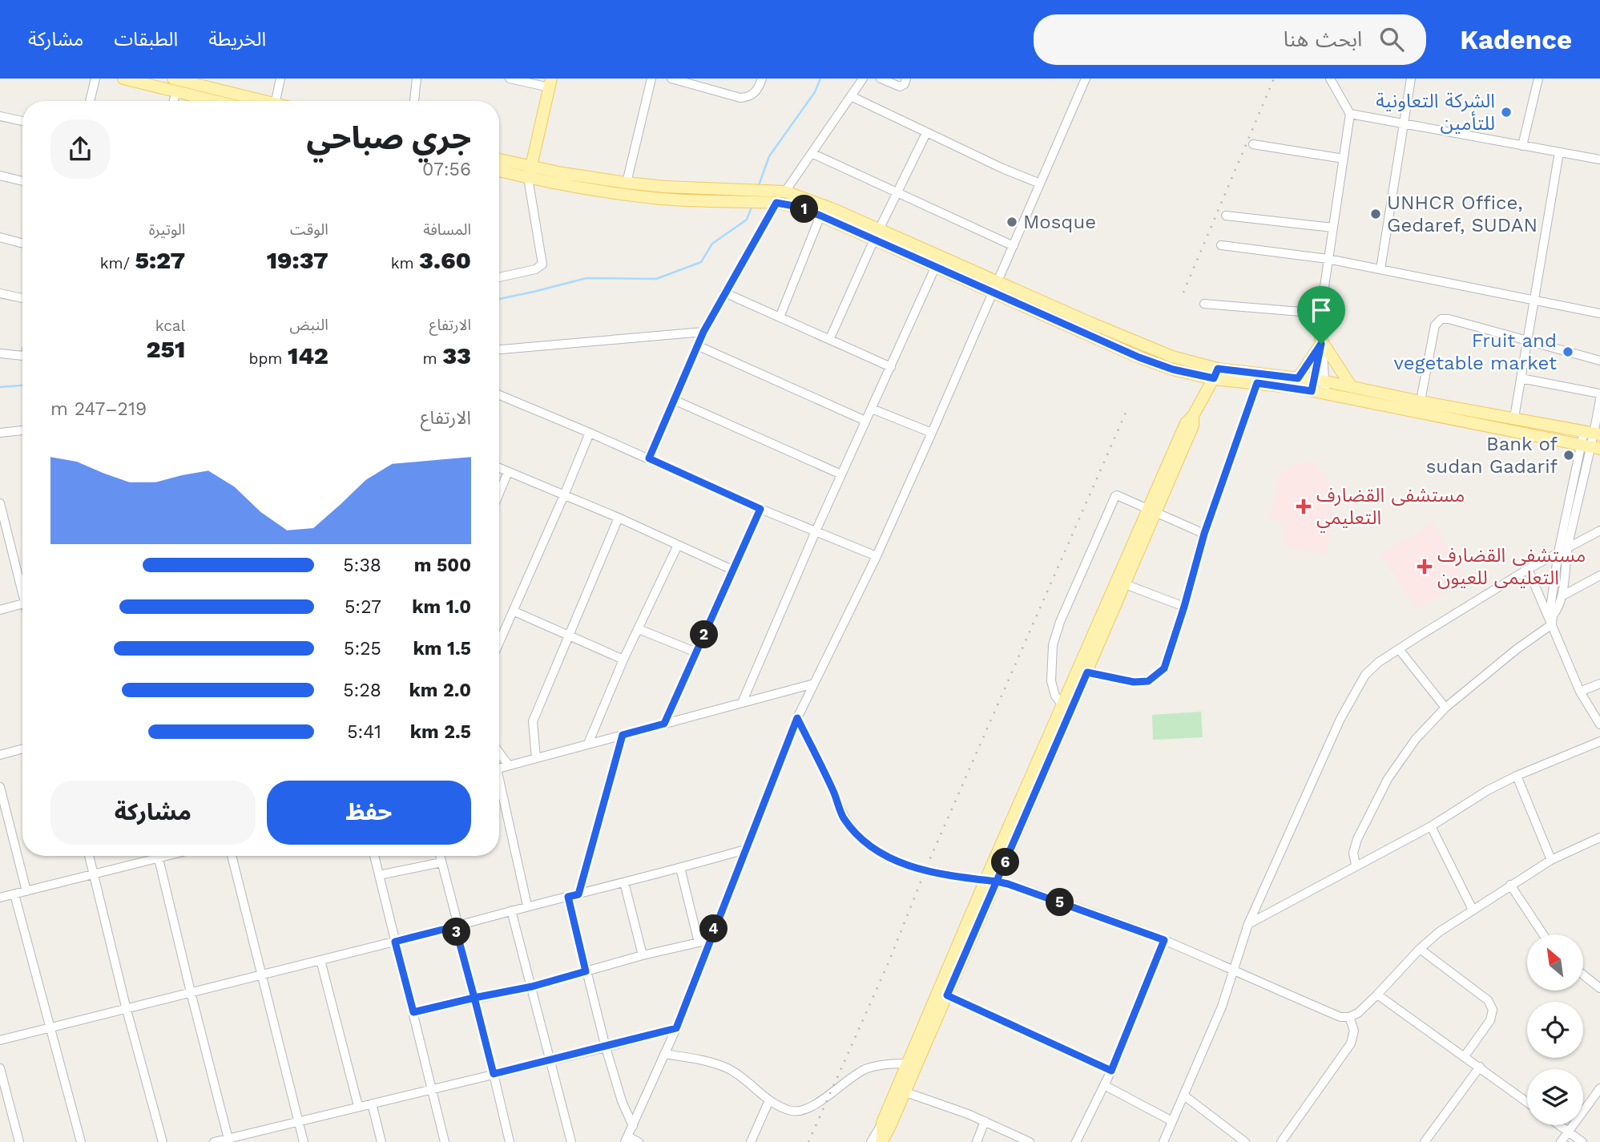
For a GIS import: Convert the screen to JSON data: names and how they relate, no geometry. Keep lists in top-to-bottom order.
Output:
{
  "places": {
    "other": [
      "الشركة التعاونية للتأمين",
      "UNHCR Office, Gedaref, SUDAN",
      "Mosque",
      "Fruit and vegetable market",
      "Bank of sudan Gadarif"
    ],
    "health": ["مستشفى القضارف التعليمي", "مستشفى القضارف التعليمى للعيون"]
  },
  "north": "top left",
  "page": {
    "header": "Kadence",
    "search": "ابحث هنا",
    "nav": ["الخريطة", "الطبقات", "مشاركة"],
    "heading": ["جري صباحي", "07:56"],
    "pins": [
      "1",
      "2",
      "6",
      "5",
      "4",
      "3"
    ],
    "stats": [
      ["المسافة", "3.60 km"],
      ["الوقت", "19:37"],
      ["الوتيرة", "5:27 /km"],
      ["الارتفاع", "33 m"],
      ["النبض", "142 bpm"],
      ["kcal", "251"]
    ],
    "chart": ["الارتفاع", "219–247 m"],
    "list": [
      {
        "name": "500 m",
        "note": "5:38"
      },
      {
        "name": "1.0 km",
        "note": "5:27"
      },
      {
        "name": "1.5 km",
        "note": "5:25"
      },
      {
        "name": "2.0 km",
        "note": "5:28"
      },
      {
        "name": "2.5 km",
        "note": "5:41"
      }
    ],
    "buttons": ["حفظ", "مشاركة"]
  }
}
